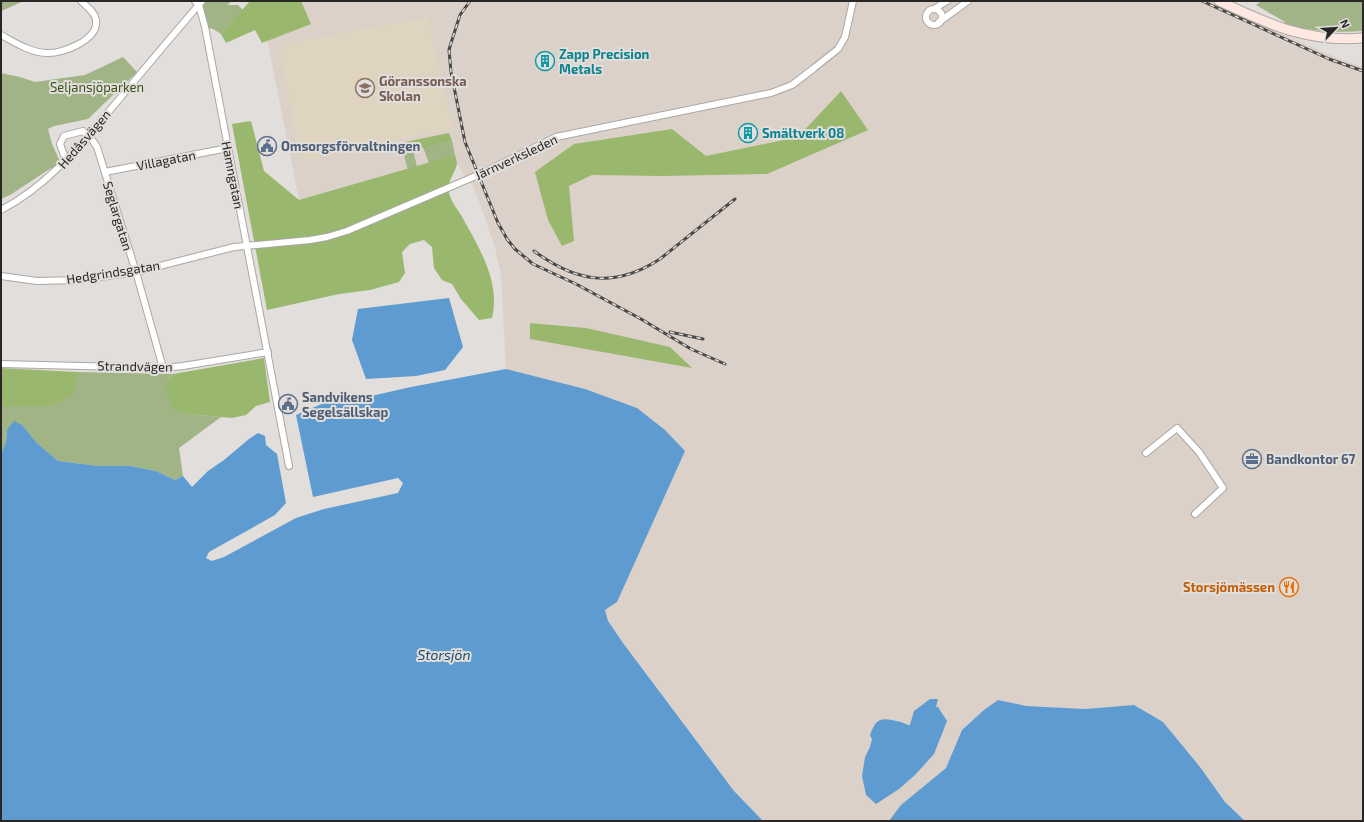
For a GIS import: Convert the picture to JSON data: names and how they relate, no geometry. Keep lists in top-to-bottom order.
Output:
{
  "streets": {
    "street": [
      "Hedåsvägen",
      "Järnverksleden",
      "Villagatan",
      "Hamngatan",
      "Seglargatan",
      "Hedgrindsgatan",
      "Strandvägen"
    ]
  },
  "crossings": [
    ["Hedåsvägen", "Hamngatan"],
    ["Hedåsvägen", "Seglargatan"],
    ["Järnverksleden", "Hamngatan"],
    ["Järnverksleden", "Hedgrindsgatan"],
    ["Villagatan", "Hamngatan"],
    ["Villagatan", "Seglargatan"],
    ["Hamngatan", "Hedgrindsgatan"],
    ["Hamngatan", "Strandvägen"],
    ["Seglargatan", "Hedgrindsgatan"],
    ["Seglargatan", "Strandvägen"]
  ],
  "water": ["Storsjön"],
  "parks": ["Seljansjöparken"],
  "places": {
    "building": ["Zapp Precision Metals", "Smältverk 08"],
    "school or university": ["Göranssonska Skolan"],
    "public building": ["Omsorgsförvaltningen", "Sandvikens Segelsällskap"],
    "office": ["Bandkontor 67"],
    "restaurant": ["Storsjömässen"]
  },
  "north": "top right"
}
